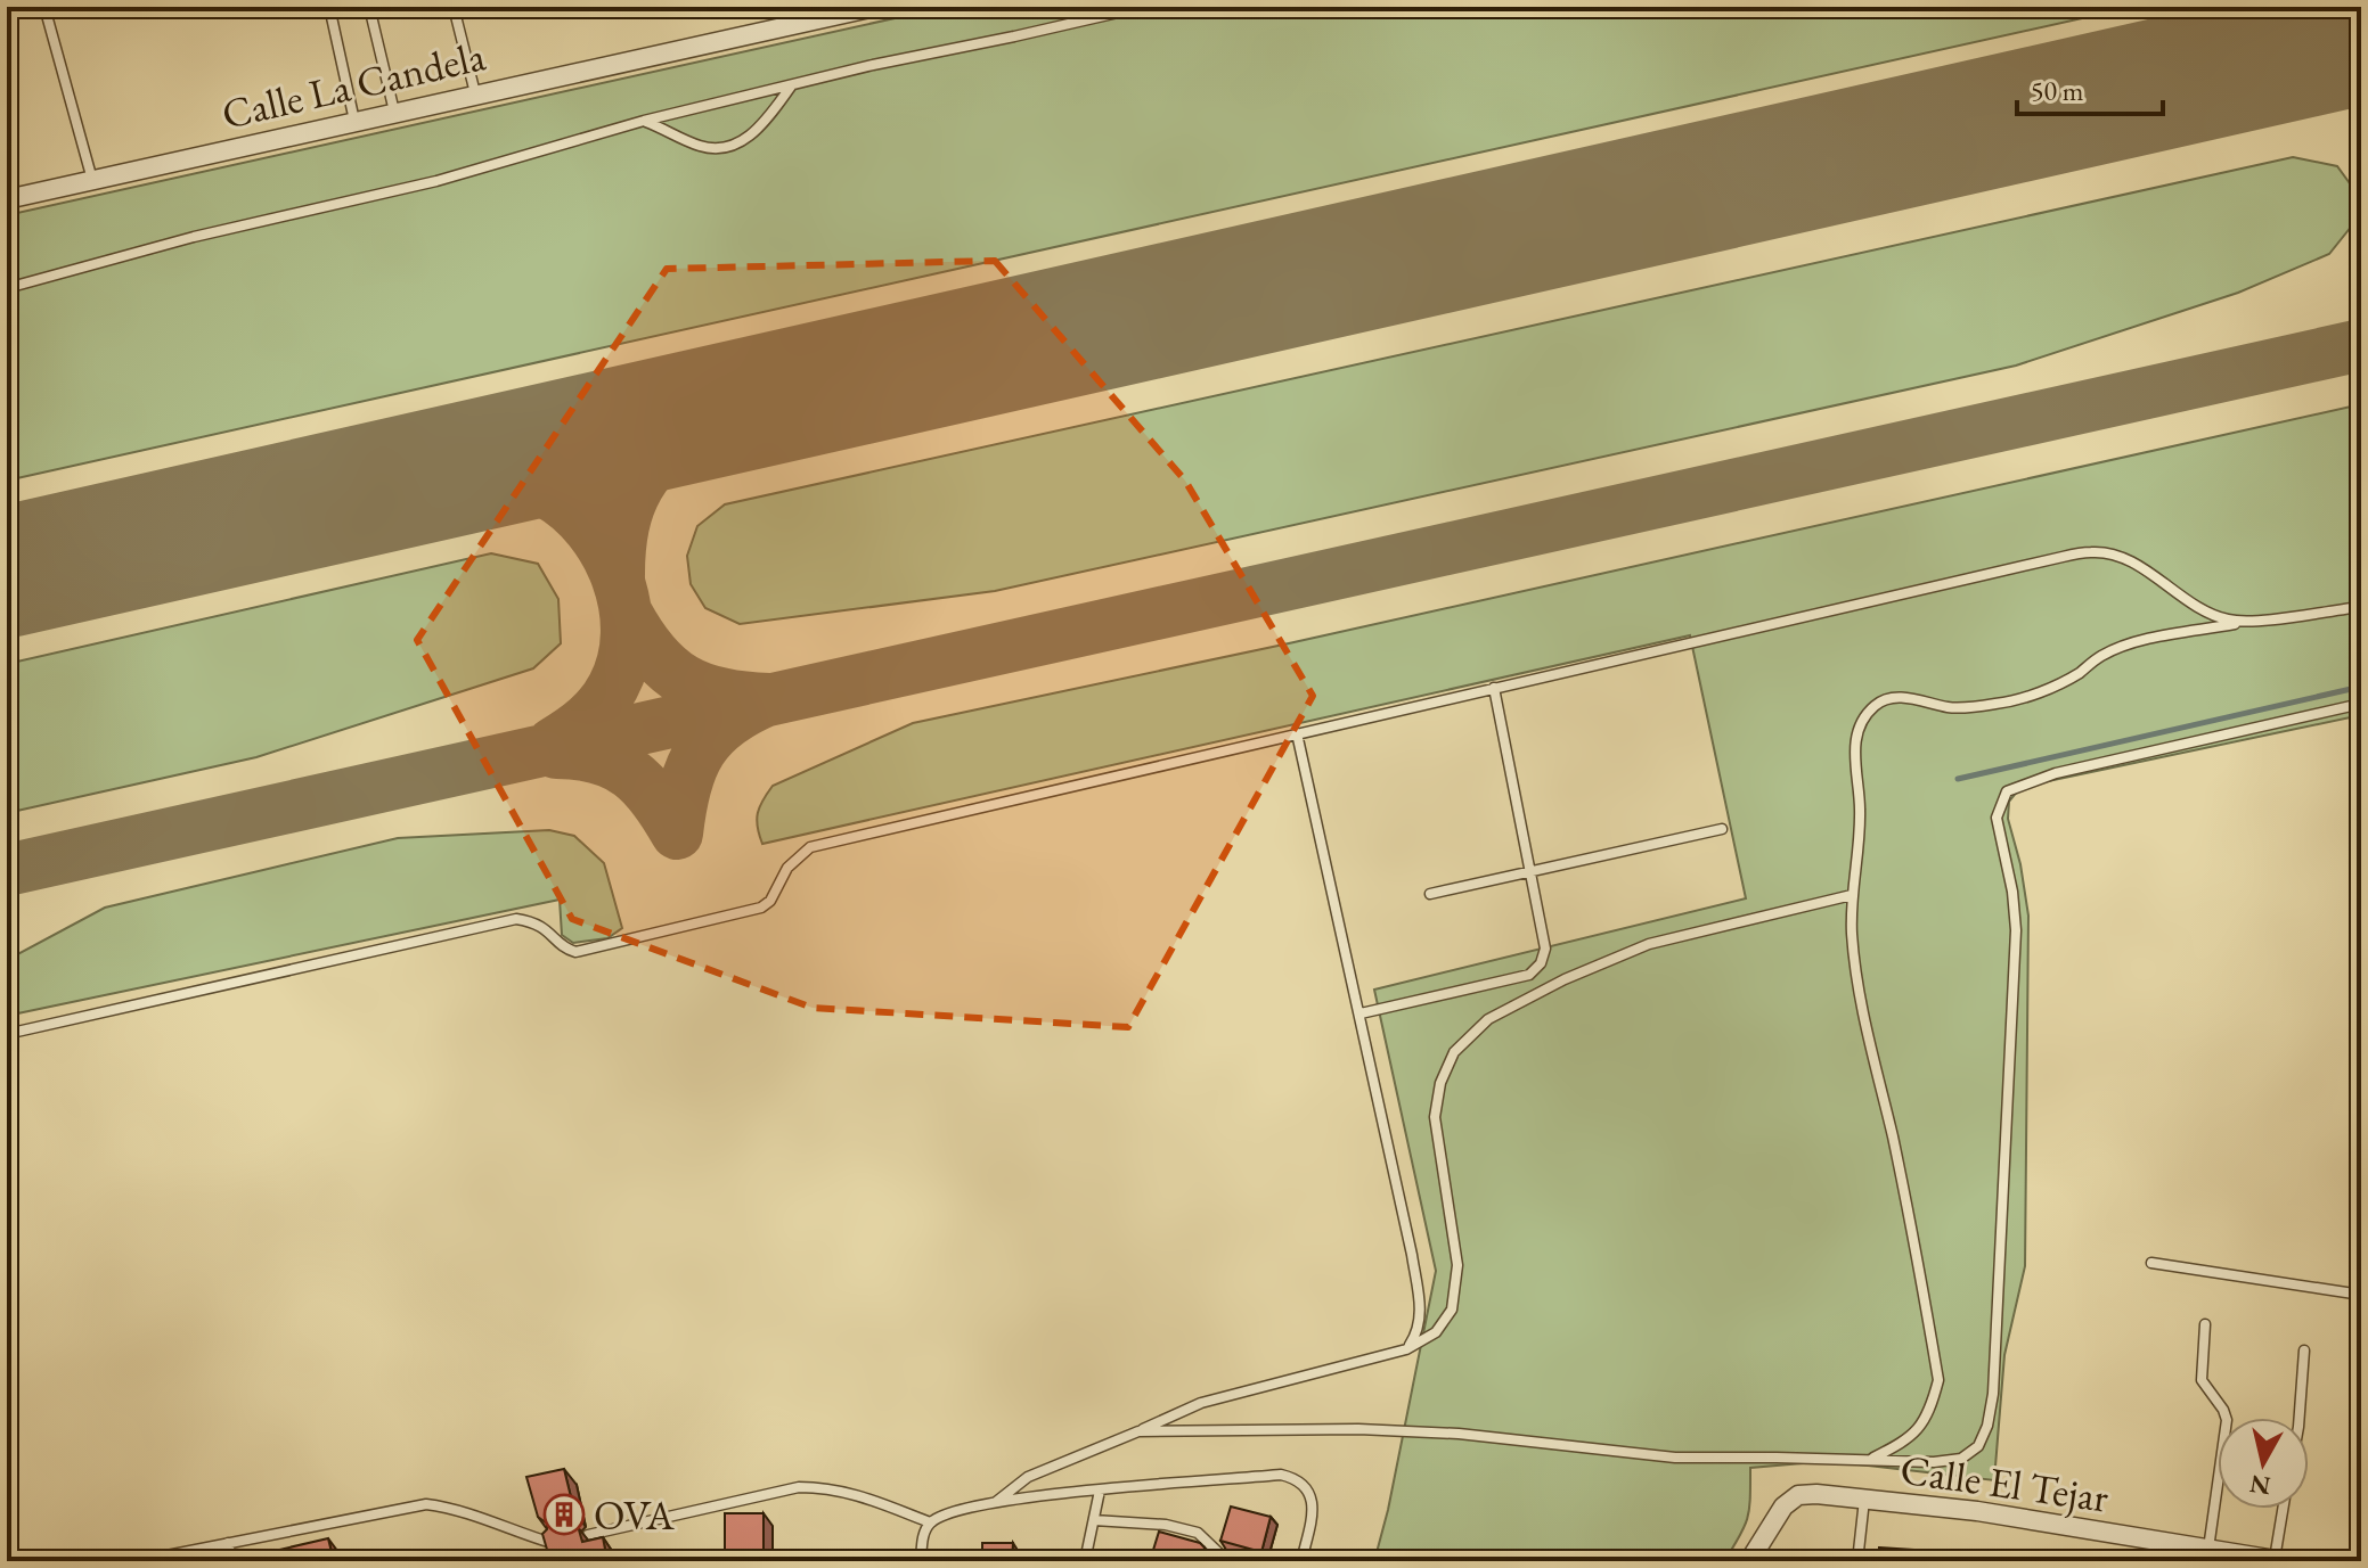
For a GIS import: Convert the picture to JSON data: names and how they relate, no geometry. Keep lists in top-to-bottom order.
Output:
{
  "streets": {
    "street": ["Calle La Candela", "Calle El Tejar"]
  },
  "places": {
    "building": ["OVA"]
  },
  "scale_bar": "50 m",
  "north": "bottom"
}
